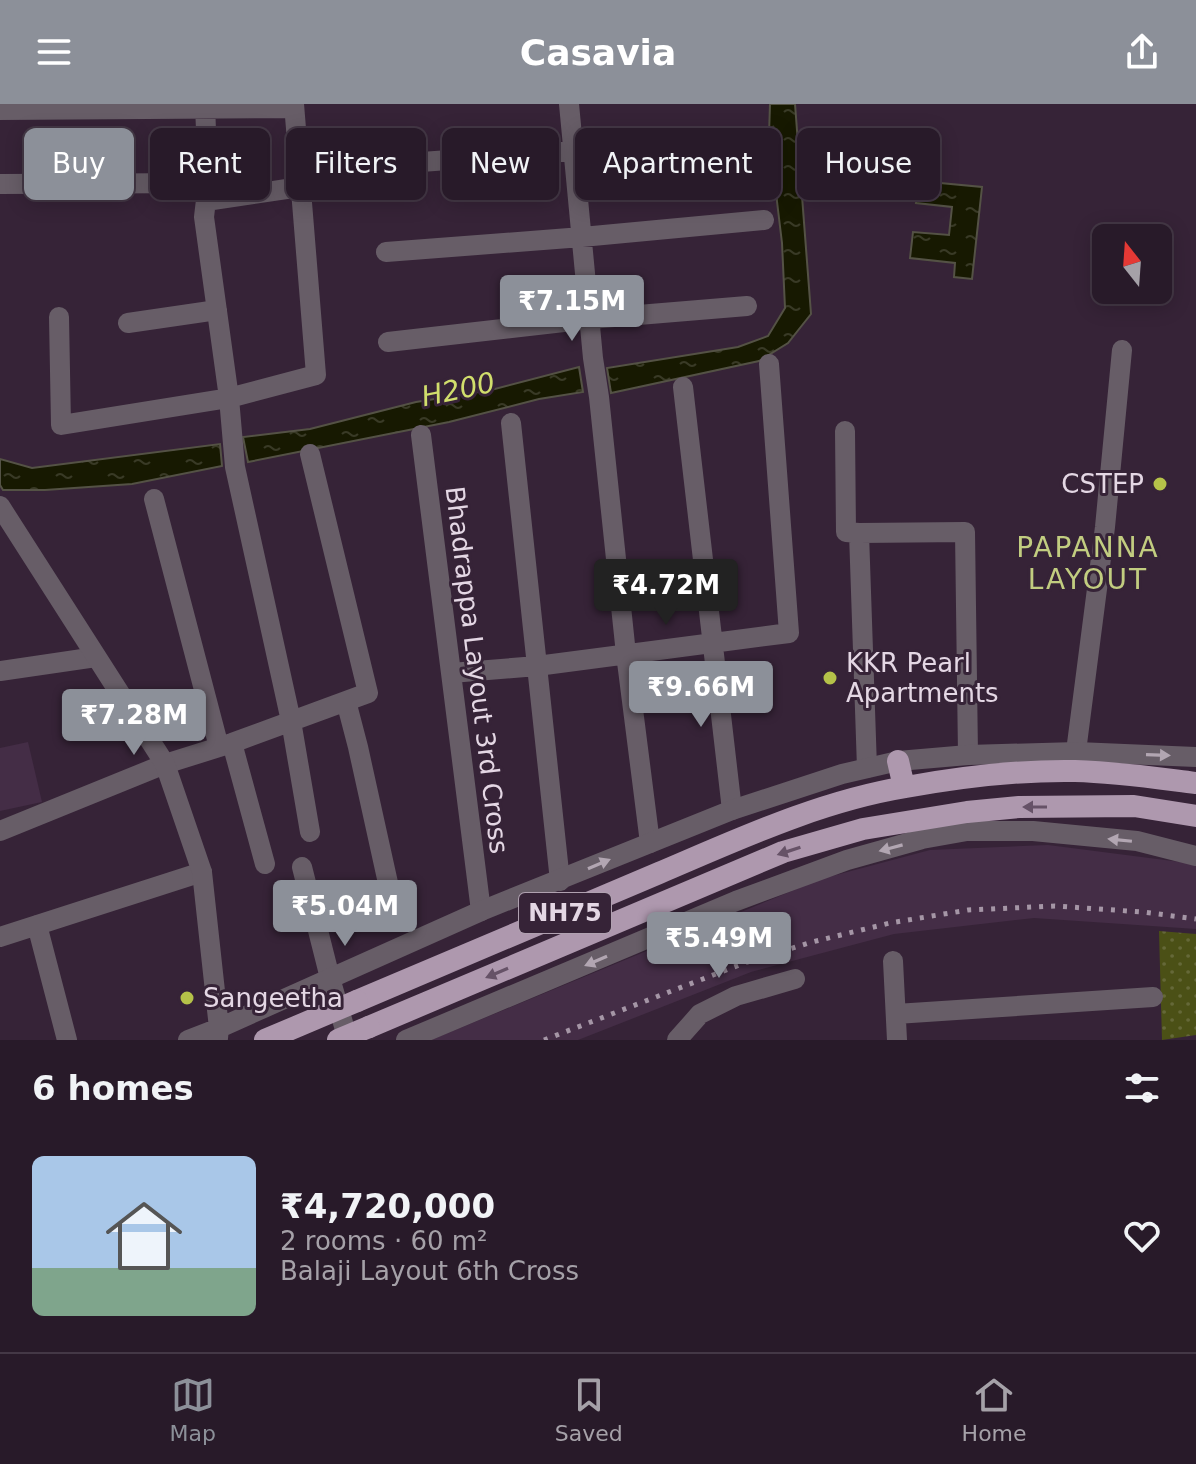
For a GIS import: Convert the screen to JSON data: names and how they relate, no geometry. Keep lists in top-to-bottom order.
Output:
{
  "streets": {
    "highway": ["NH75"],
    "street": ["Bhadrappa Layout 3rd Cross"]
  },
  "districts": ["PAPANNA LAYOUT"],
  "water": ["H200"],
  "places": ["CSTEP", "KKR Pearl Apartments", "Sangeetha"],
  "north": "top",
  "page": {
    "header": "Casavia",
    "chip": [
      "Buy",
      "Rent",
      "Filters",
      "New",
      "Apartment",
      "House"
    ],
    "price": [
      "₹7.15M",
      "₹4.72M",
      "₹9.66M",
      "₹7.28M",
      "₹5.04M",
      "₹5.49M"
    ],
    "heading": "6 homes",
    "list": [
      {
        "name": "₹4,720,000",
        "note": "2 rooms · 60 m² · Balaji Layout 6th Cross"
      }
    ],
    "tabs": ["Map", "Saved", "Home"]
  }
}
